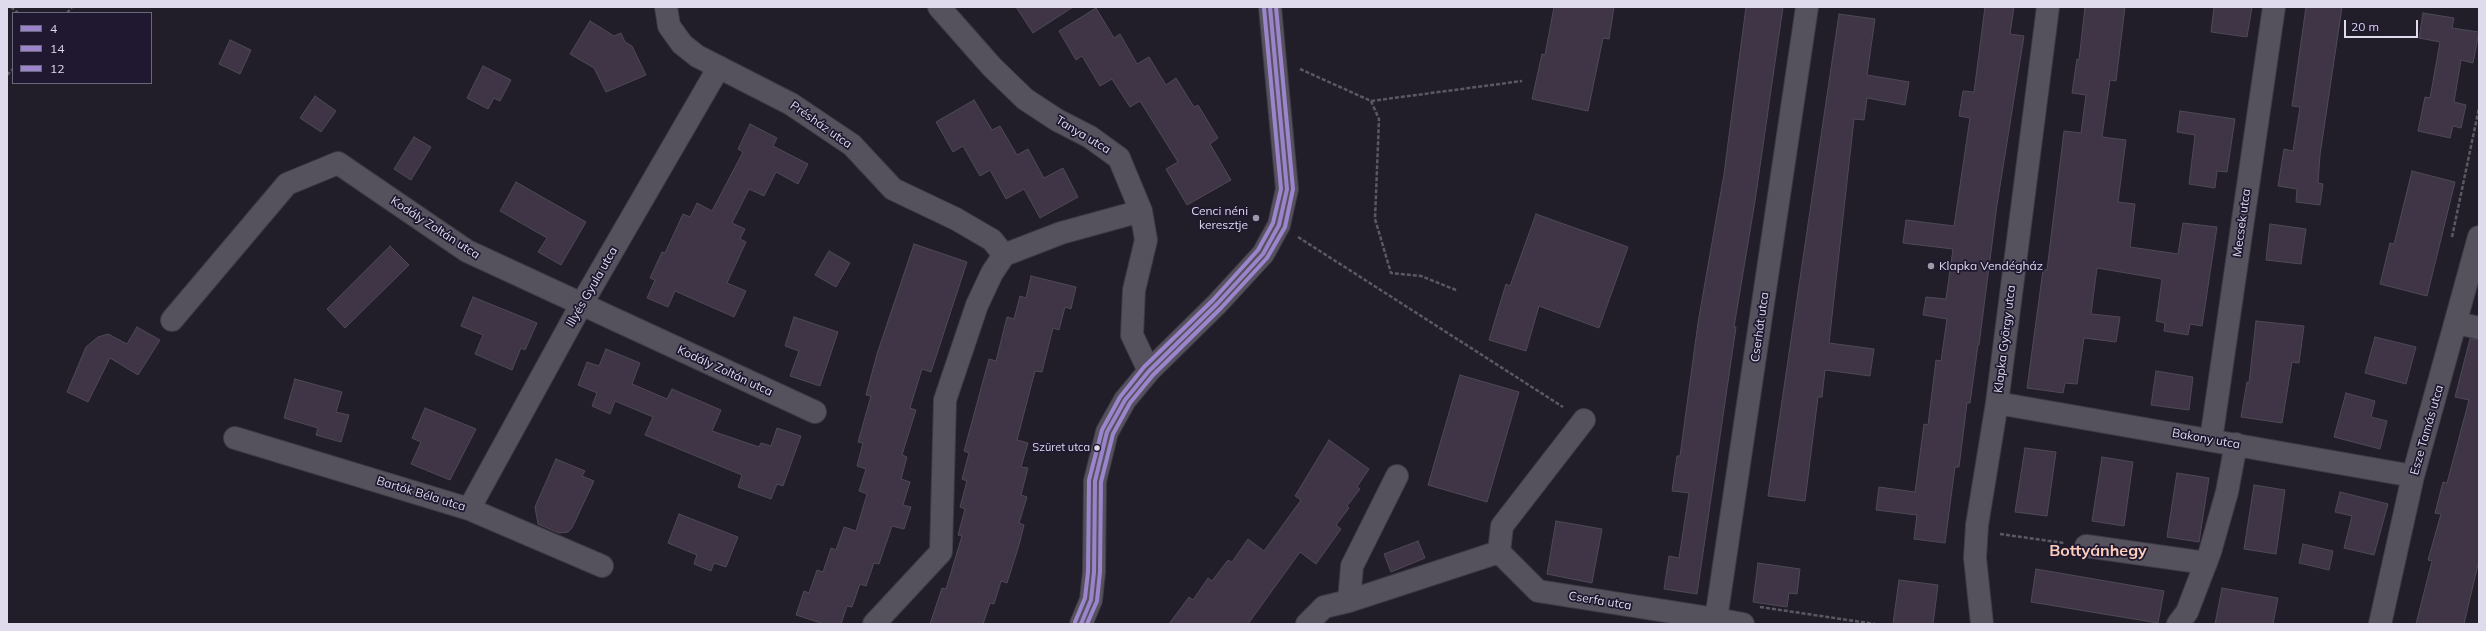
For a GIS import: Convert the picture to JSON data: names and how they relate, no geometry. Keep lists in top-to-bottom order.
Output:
{
  "streets": {
    "street": [
      "Présház utca",
      "Tanya utca",
      "Mecsek utca",
      "Kodály Zoltán utca",
      "Illyés Gyula utca",
      "Cserhát utca",
      "Klapka György utca",
      "Esze Tamás utca",
      "Bakony utca",
      "Bartók Béla utca",
      "Cserfa utca"
    ]
  },
  "crossings": [
    ["Présház utca", "Illyés Gyula utca"],
    ["Mecsek utca", "Bakony utca"],
    ["Kodály Zoltán utca", "Illyés Gyula utca"],
    ["Illyés Gyula utca", "Bartók Béla utca"],
    ["Cserhát utca", "Cserfa utca"],
    ["Klapka György utca", "Bakony utca"],
    ["Esze Tamás utca", "Bakony utca"]
  ],
  "districts": ["Bottyánhegy"],
  "places": ["Cenci néni keresztje", "Klapka Vendégház", "Szüret utca"],
  "lines": ["transit line 4", "transit line 14", "transit line 12"],
  "legend": ["4", "14", "12"],
  "scale_bar": "20 m"
}
